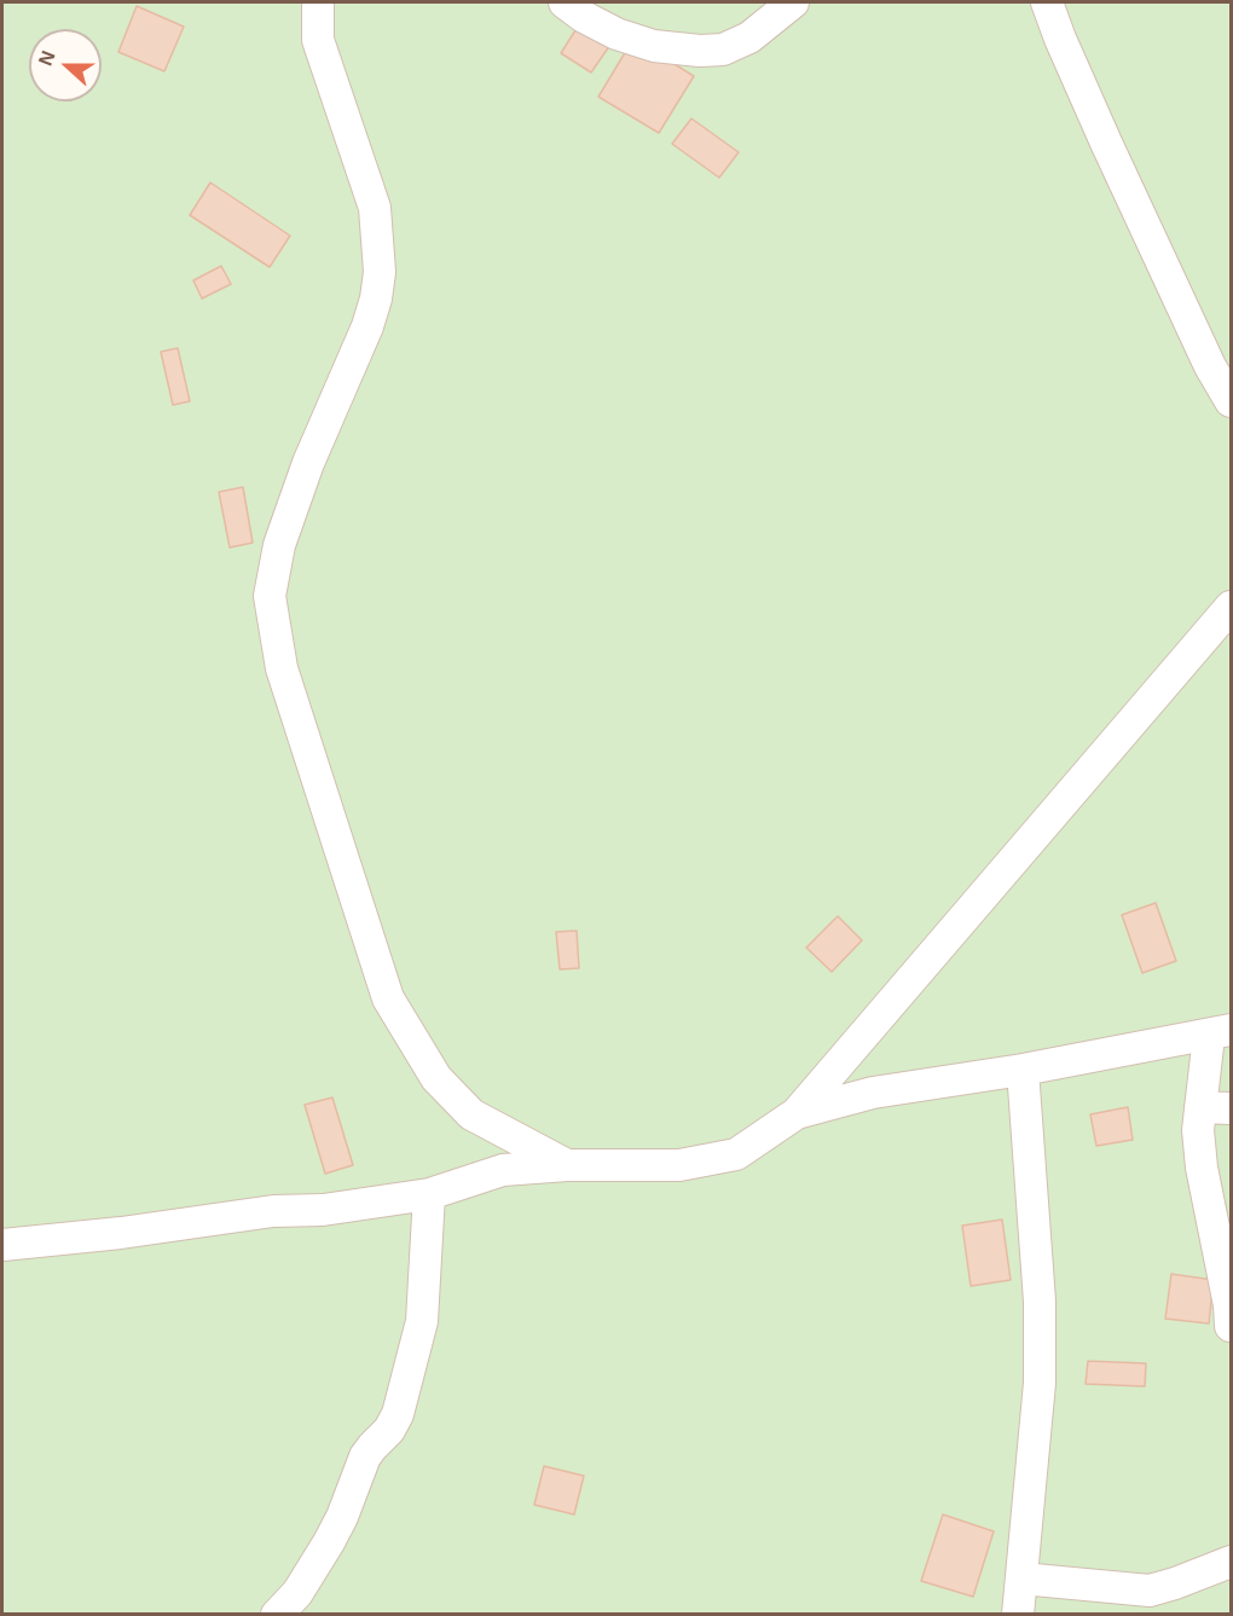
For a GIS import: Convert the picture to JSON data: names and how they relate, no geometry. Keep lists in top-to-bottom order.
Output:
{
  "north": "left"
}
